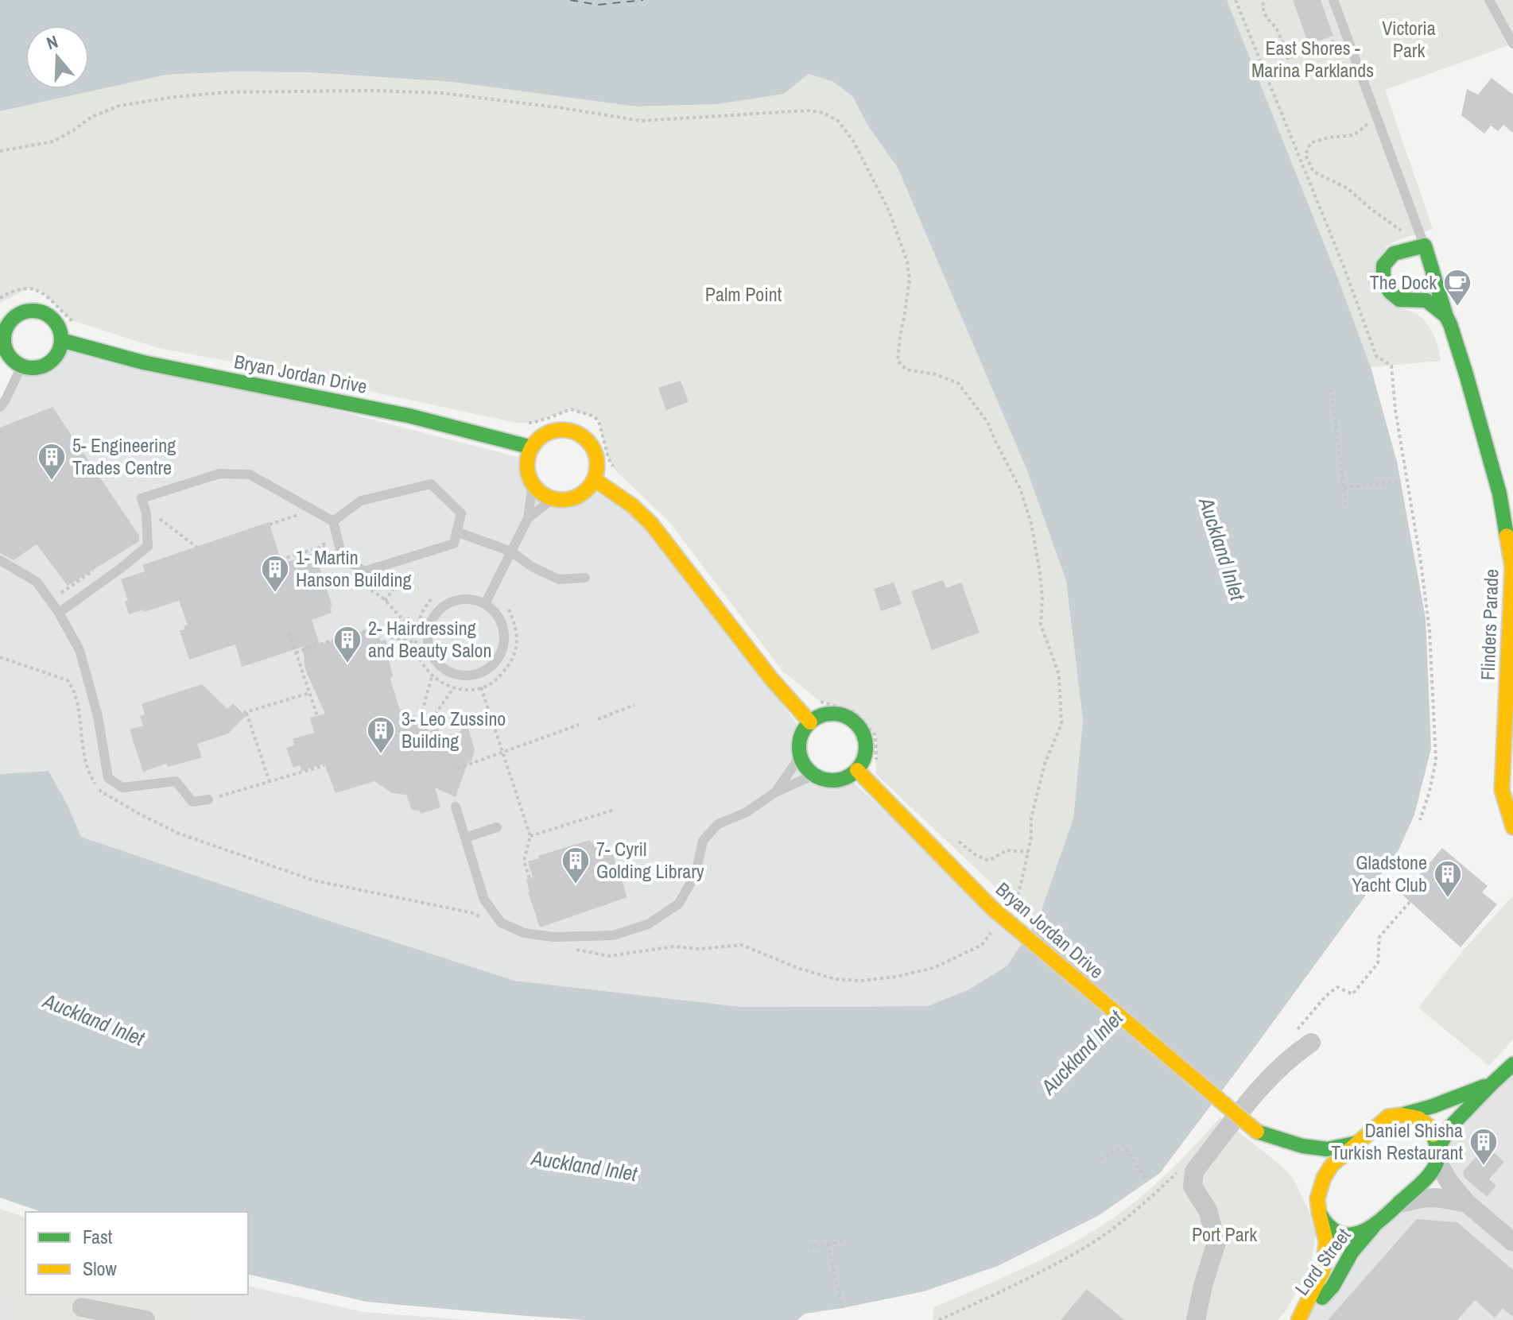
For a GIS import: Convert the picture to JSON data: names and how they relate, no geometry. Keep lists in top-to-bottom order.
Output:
{
  "streets": {
    "main road": ["Bryan Jordan Drive", "Flinders Parade", "Lord Street"]
  },
  "water": ["Auckland Inlet"],
  "parks": [
    "Victoria Park",
    "East Shores - Marina Parklands",
    "Palm Point",
    "Port Park"
  ],
  "places": {
    "cafe": ["The Dock"],
    "building": [
      "5- Engineering Trades Centre",
      "1- Martin Hanson Building",
      "2- Hairdressing and Beauty Salon",
      "3- Leo Zussino Building",
      "7- Cyril Golding Library",
      "Gladstone Yacht Club",
      "Daniel Shisha Turkish Restaurant"
    ]
  },
  "legend": ["Fast", "Slow"],
  "north": "top"
}
